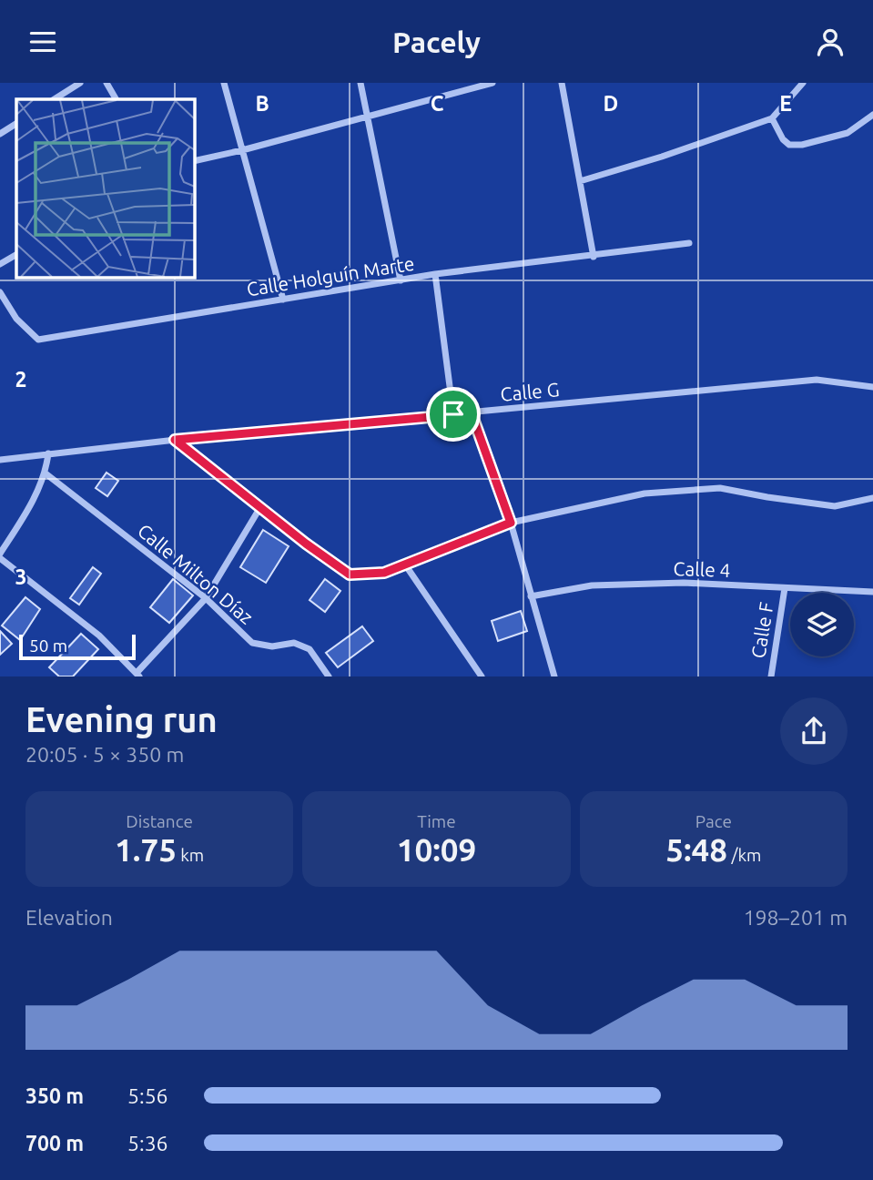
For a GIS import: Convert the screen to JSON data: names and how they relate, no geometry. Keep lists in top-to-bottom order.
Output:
{
  "streets": {
    "street": [
      "Calle Holguín Marte",
      "Calle G",
      "Calle 4",
      "Calle Milton Díaz",
      "Calle F"
    ]
  },
  "crossings": [
    ["Calle 4", "Calle F"]
  ],
  "scale_bar": "50 m",
  "page": {
    "header": "Pacely",
    "scale": "50 m",
    "heading": ["Evening run", "20:05 · 5 × 350 m"],
    "stats": [
      ["Distance", "1.75 km"],
      ["Time", "10:09"],
      ["Pace", "5:48 /km"]
    ],
    "chart": ["Elevation", "198–201 m"],
    "list": [
      {
        "name": "350 m",
        "note": "5:56"
      },
      {
        "name": "700 m",
        "note": "5:36"
      }
    ]
  },
  "grid": {
    "columns": [
      "B",
      "C",
      "D",
      "E"
    ],
    "rows": ["2", "3"]
  }
}
